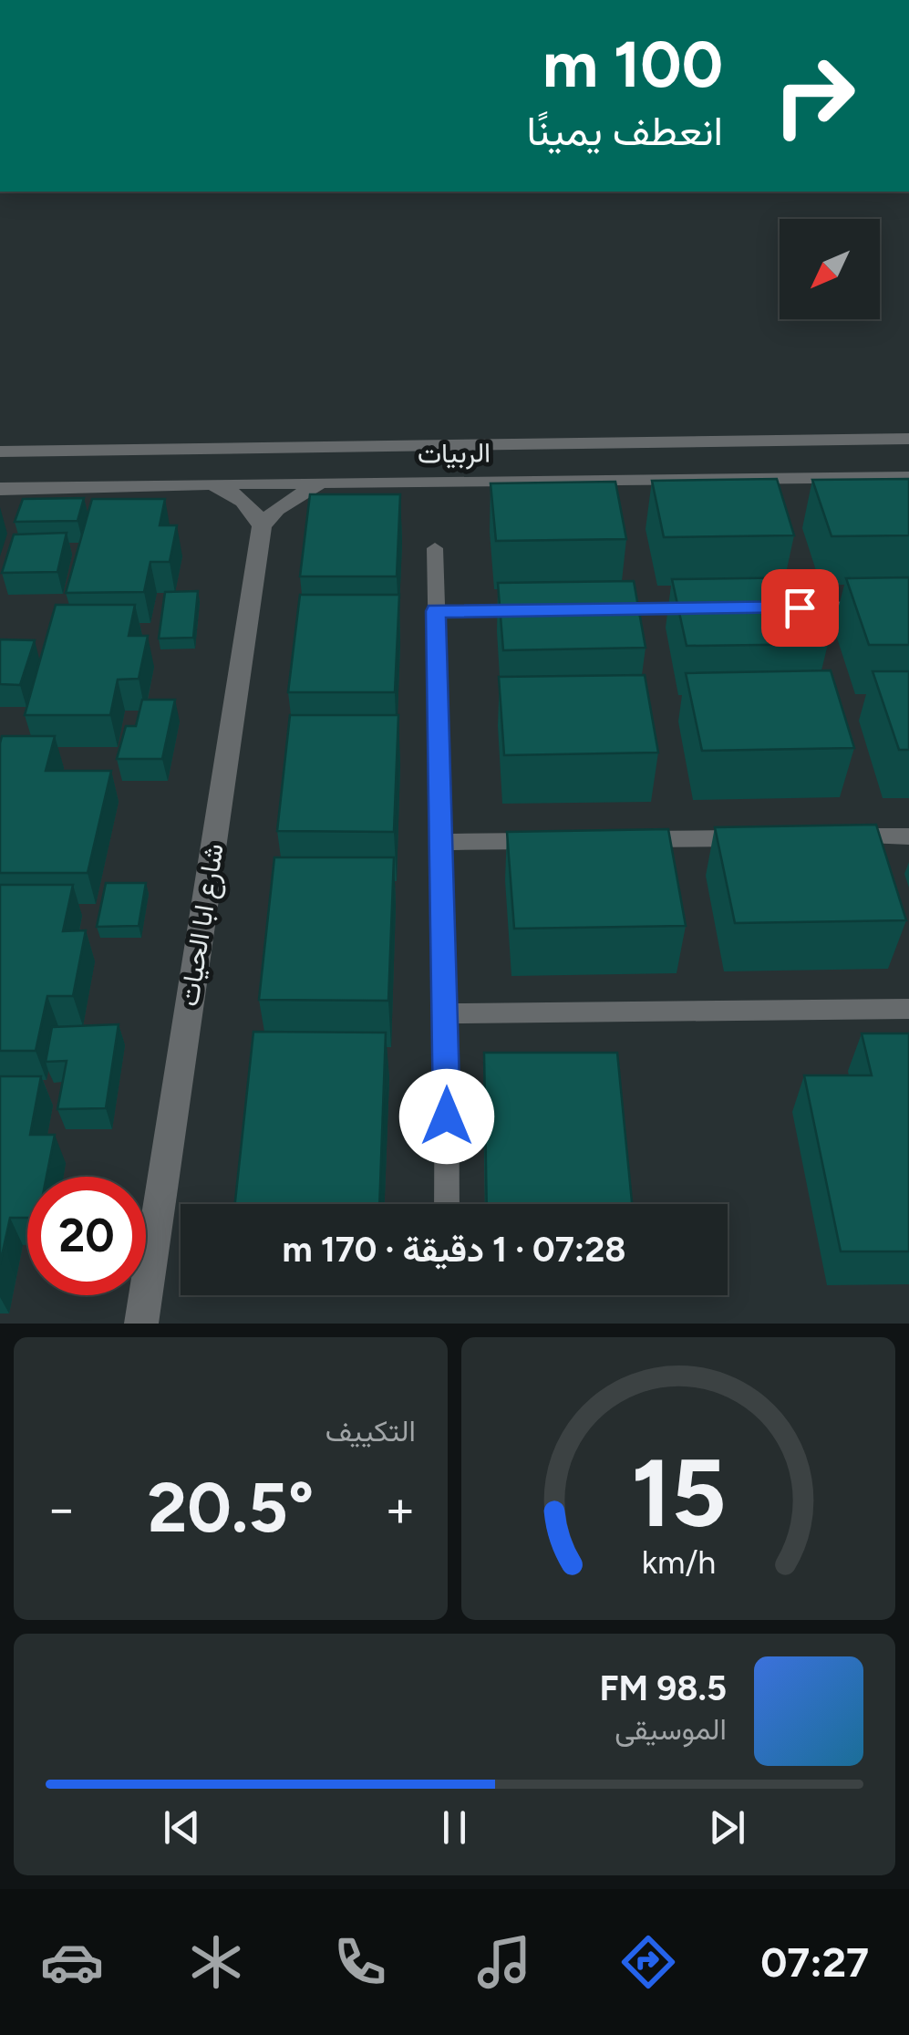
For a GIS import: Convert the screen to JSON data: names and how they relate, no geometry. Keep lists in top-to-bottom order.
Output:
{
  "streets": {
    "street": ["الربيات", "شارع ابا الحيات"]
  },
  "north": "bottom left",
  "page": {
    "turn": ["100 m", "انعطف يمينًا"],
    "limit": "20",
    "trip": "07:28 · 1 دقيقة · 170 m",
    "tile": "التكييف",
    "heat": ["−", "20.5°", "+"],
    "song": ["98.5 FM", "الموسيقى"],
    "tabs": "07:27",
    "gauge": ["15", "km/h"]
  }
}
